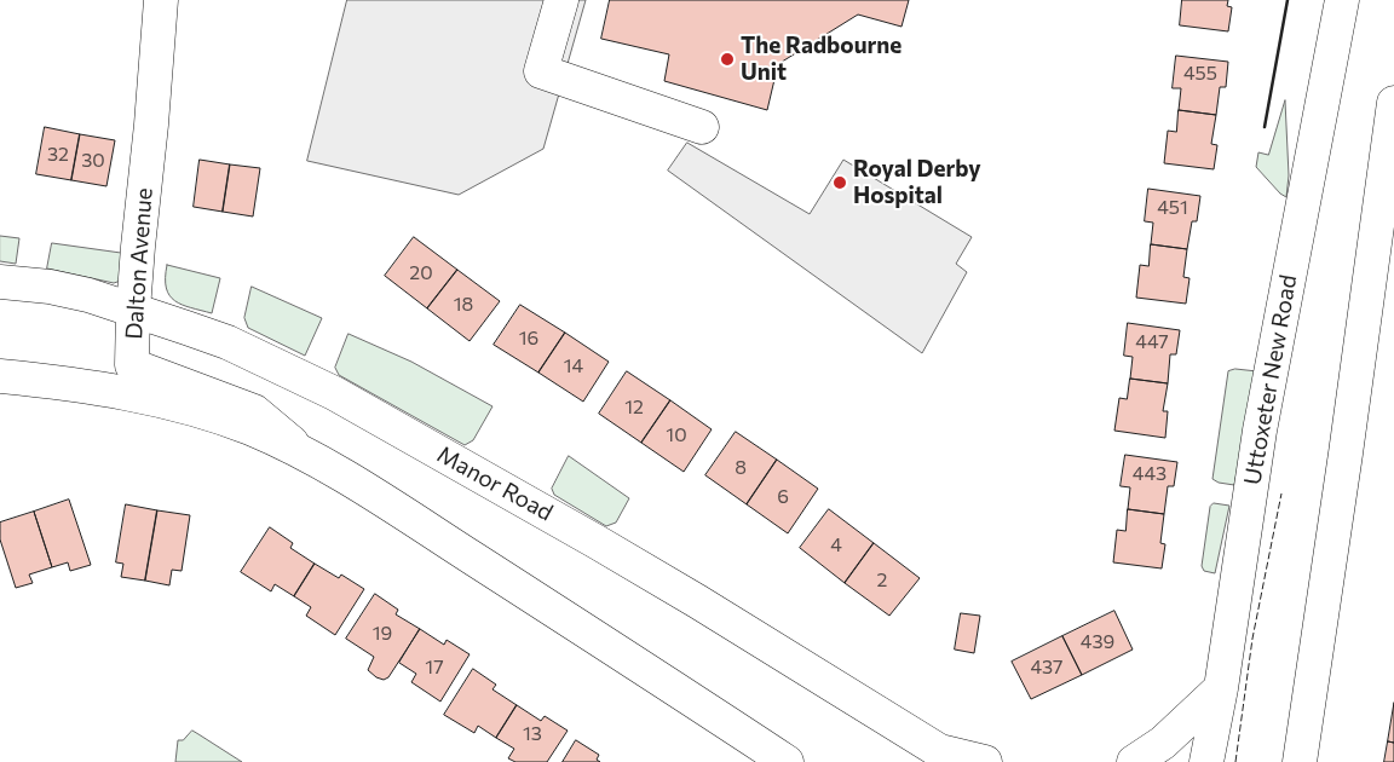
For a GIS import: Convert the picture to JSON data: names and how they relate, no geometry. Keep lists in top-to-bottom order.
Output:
{
  "streets": {
    "main road": ["Dalton Avenue", "Uttoxeter New Road", "Manor Road"]
  },
  "crossings": [
    ["Dalton Avenue", "Manor Road"]
  ],
  "places": ["The Radbourne Unit", "Royal Derby Hospital"],
  "house_numbers": [
    "455",
    "32",
    "30",
    "451",
    "20",
    "18",
    "16",
    "447",
    "14",
    "12",
    "10",
    "8",
    "443",
    "6",
    "4",
    "2",
    "19",
    "439",
    "17",
    "437",
    "13"
  ]
}
